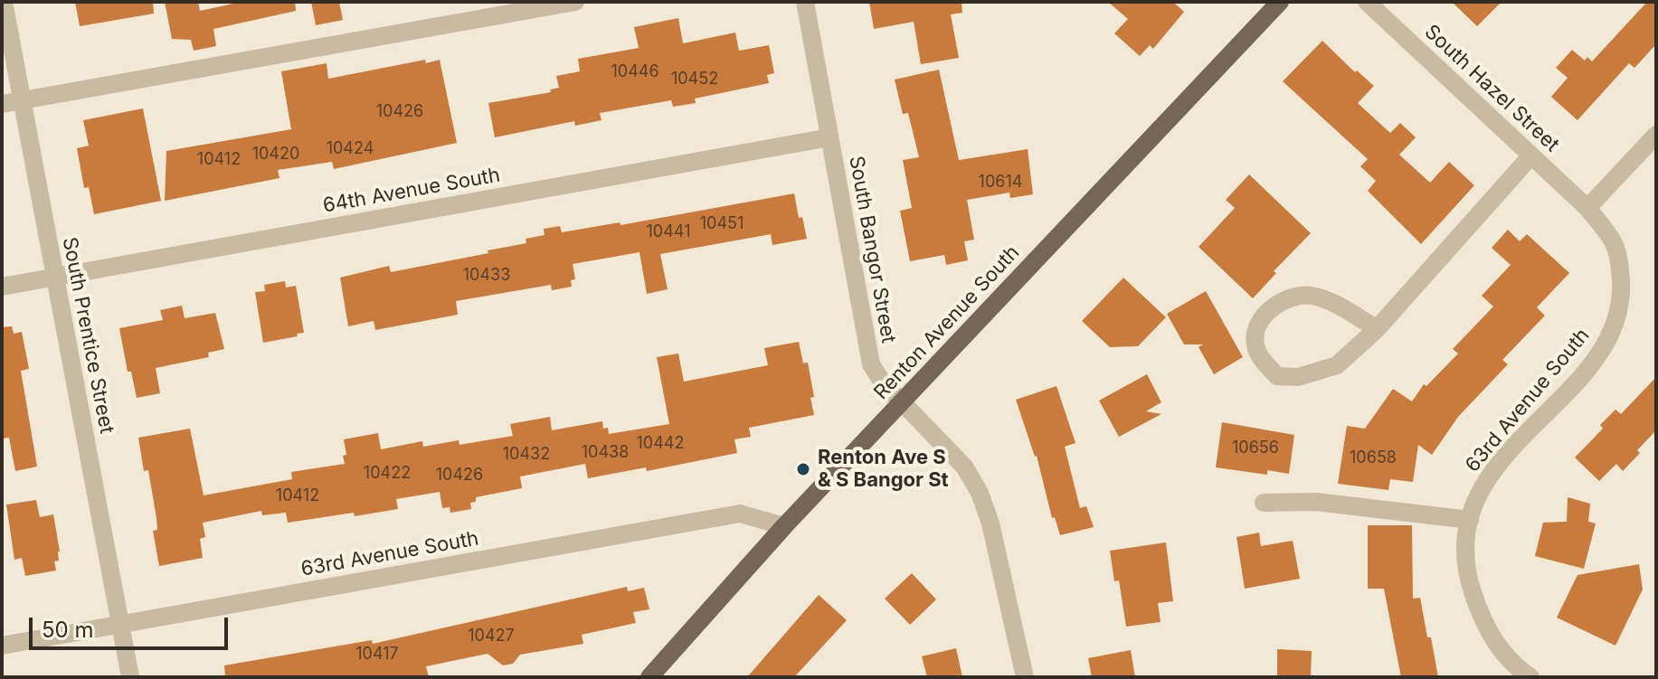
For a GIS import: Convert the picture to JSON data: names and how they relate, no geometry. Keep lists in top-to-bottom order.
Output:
{
  "streets": {
    "main road": ["Renton Avenue South"],
    "street": [
      "South Hazel Street",
      "64th Avenue South",
      "South Bangor Street",
      "South Prentice Street",
      "63rd Avenue South"
    ]
  },
  "crossings": [
    ["South Hazel Street", "63rd Avenue South"],
    ["64th Avenue South", "South Bangor Street"],
    ["64th Avenue South", "South Prentice Street"],
    ["South Bangor Street", "Renton Avenue South"],
    ["Renton Avenue South", "63rd Avenue South"],
    ["South Prentice Street", "63rd Avenue South"]
  ],
  "places": ["Renton Ave S & S Bangor St"],
  "house_numbers": [
    "10446",
    "10452",
    "10426",
    "10424",
    "10420",
    "10412",
    "10614",
    "10451",
    "10441",
    "10433",
    "10442",
    "10656",
    "10438",
    "10432",
    "10658",
    "10422",
    "10426",
    "10412",
    "10427",
    "10417"
  ],
  "scale_bar": "50 m"
}
